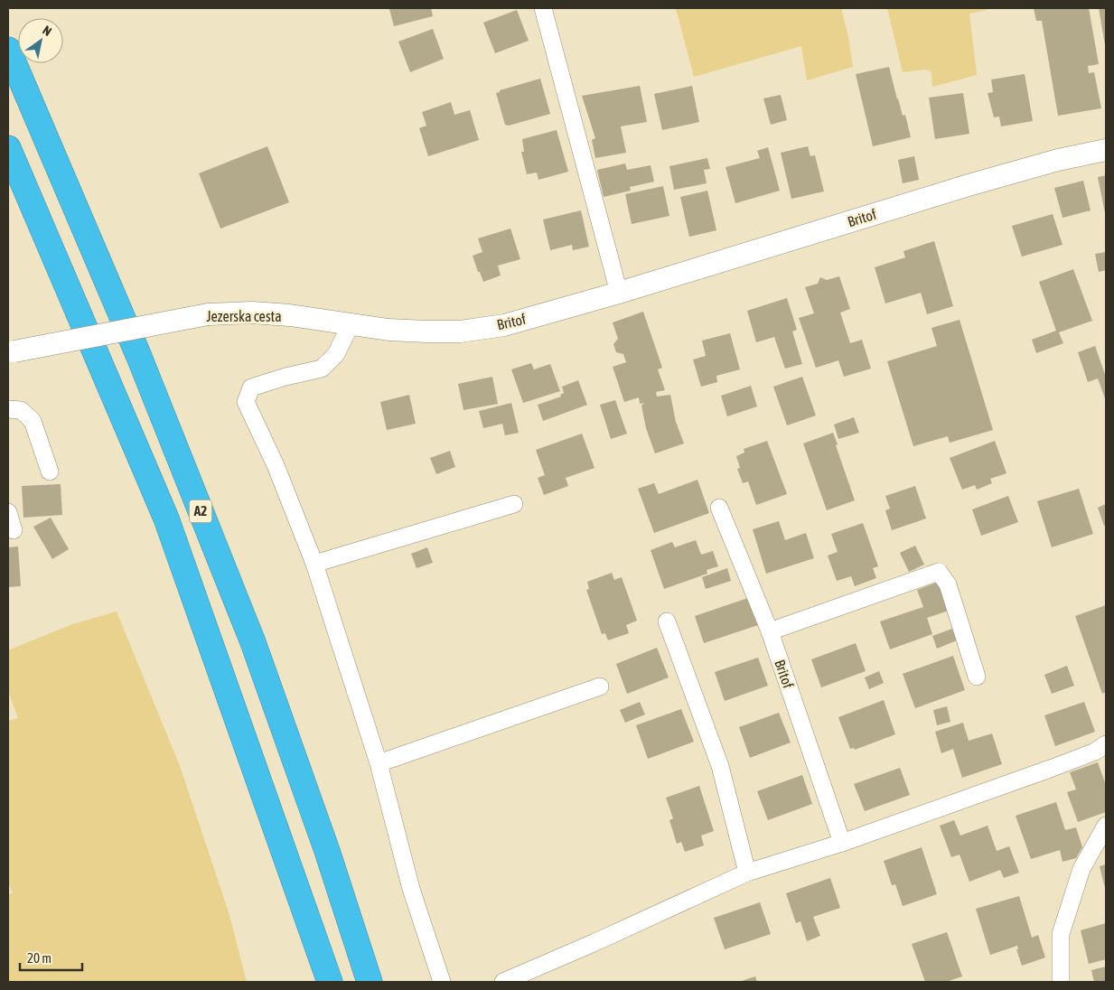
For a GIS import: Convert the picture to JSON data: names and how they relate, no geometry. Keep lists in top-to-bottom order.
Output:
{
  "streets": {
    "highway": ["A2"],
    "street": ["Britof", "Jezerska cesta"]
  },
  "crossings": [
    ["Britof", "Jezerska cesta"]
  ],
  "scale_bar": "20 m",
  "north": "top right"
}
